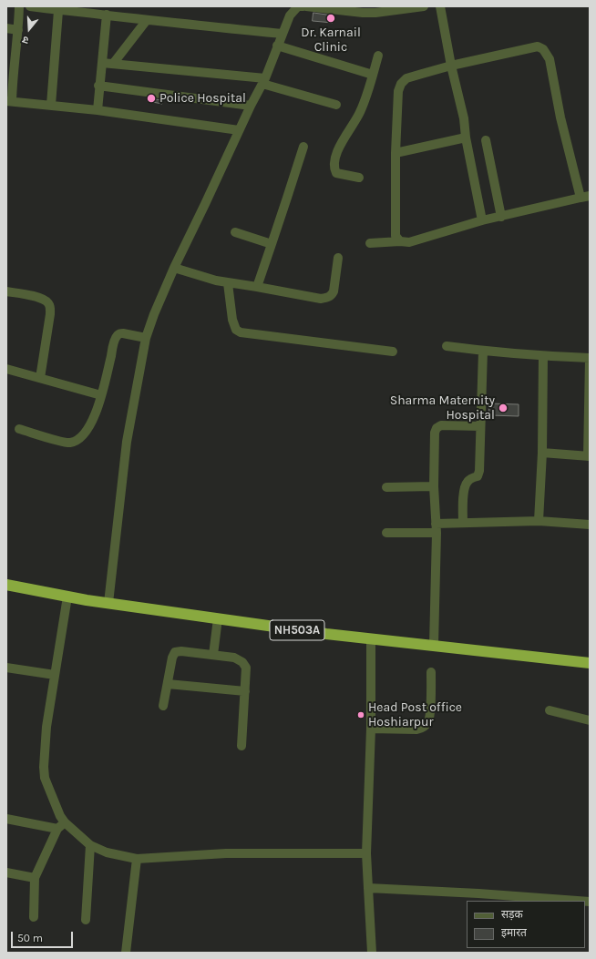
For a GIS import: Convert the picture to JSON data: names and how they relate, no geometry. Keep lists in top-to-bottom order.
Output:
{
  "streets": {
    "highway": ["NH503A"]
  },
  "places": [
    "Dr. Karnail Clinic",
    "Police Hospital",
    "Sharma Maternity Hospital",
    "Head Post office Hoshiarpur"
  ],
  "legend": ["सड़क", "इमारत"],
  "scale_bar": "50 m",
  "north": "bottom"
}
